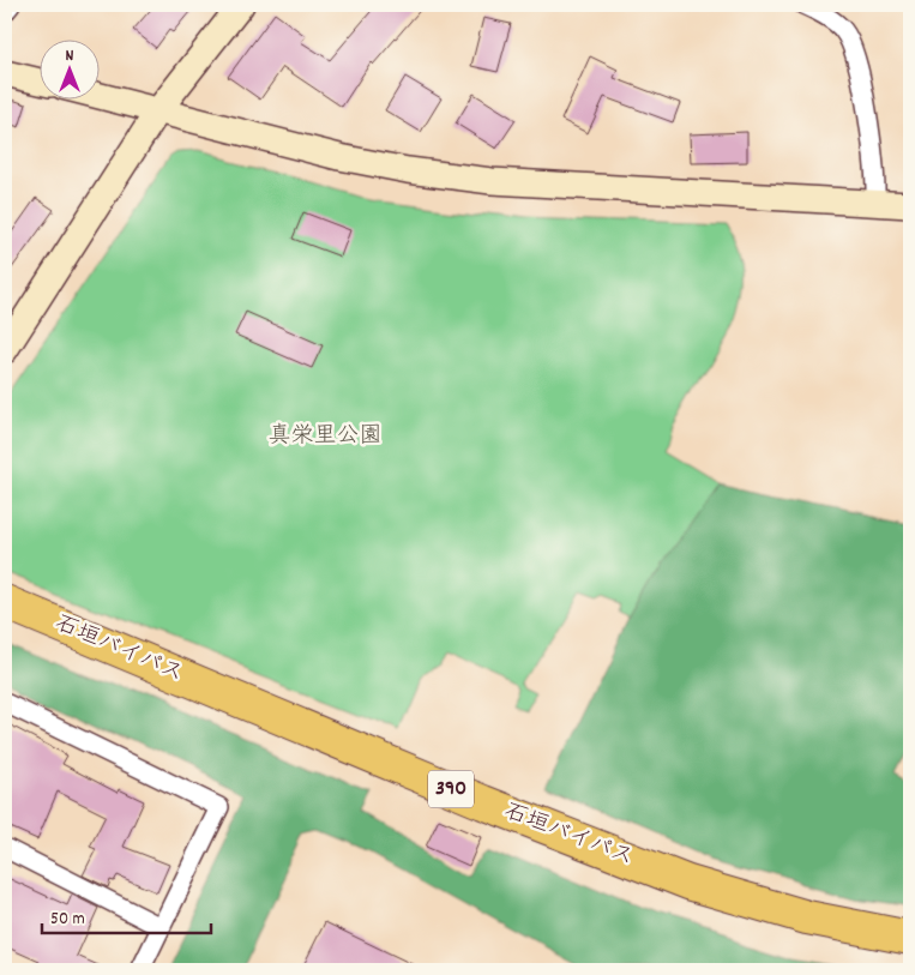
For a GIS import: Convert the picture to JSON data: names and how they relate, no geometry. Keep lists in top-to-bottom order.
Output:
{
  "streets": {
    "highway": ["石垣バイパス", "390"]
  },
  "parks": ["真栄里公園"],
  "scale_bar": "50 m",
  "north": "top"
}
